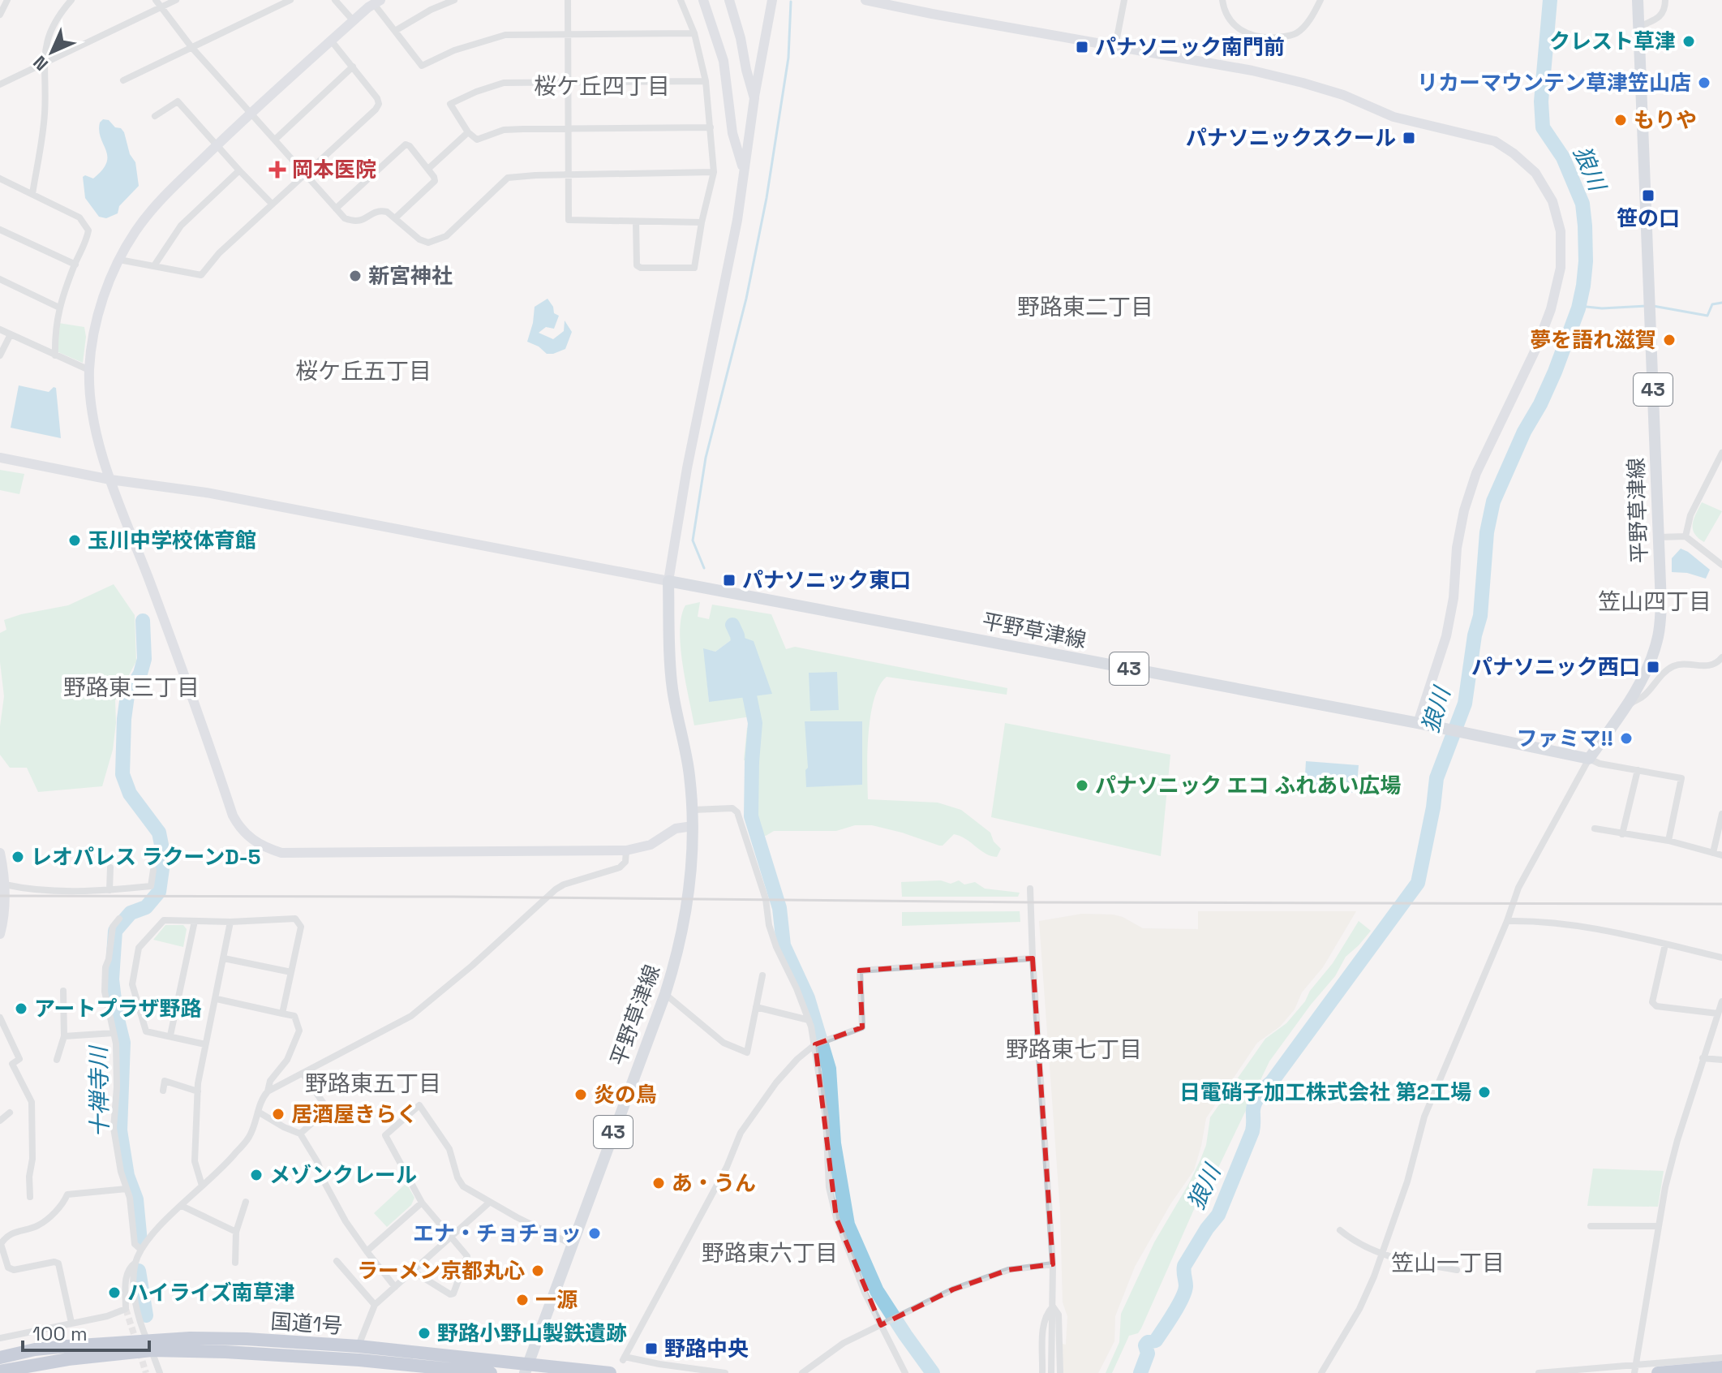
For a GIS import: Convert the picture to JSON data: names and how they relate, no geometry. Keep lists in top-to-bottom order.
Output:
{
  "streets": {
    "highway": ["国道1号"],
    "main road": ["43", "平野草津線"]
  },
  "crossings": [
    ["平野草津線", "国道1号"]
  ],
  "districts": [
    "桜ケ丘四丁目",
    "野路東二丁目",
    "桜ケ丘五丁目",
    "笠山四丁目",
    "野路東三丁目",
    "野路東七丁目",
    "野路東五丁目",
    "野路東六丁目",
    "笠山一丁目"
  ],
  "water": ["狼川", "十禅寺川"],
  "places": {
    "other": [
      "クレスト草津",
      "リカーマウンテン草津笠山店",
      "もりや",
      "新宮神社",
      "夢を語れ滋賀",
      "玉川中学校体育館",
      "ファミマ!!",
      "パナソニック エコ ふれあい広場",
      "レオパレス ラクーンD-5",
      "アートプラザ野路",
      "日電硝子加工株式会社 第2工場",
      "炎の鳥",
      "居酒屋きらく",
      "メゾンクレール",
      "あ・うん",
      "エナ・チョチョッ",
      "ラーメン京都丸心",
      "ハイライズ南草津",
      "一源",
      "野路小野山製鉄遺跡"
    ],
    "transit": [
      "パナソニック南門前",
      "パナソニックスクール",
      "笹の口",
      "パナソニック東口",
      "パナソニック西口",
      "野路中央"
    ],
    "health": ["岡本医院"]
  },
  "scale_bar": "100 m",
  "north": "bottom left"
}
